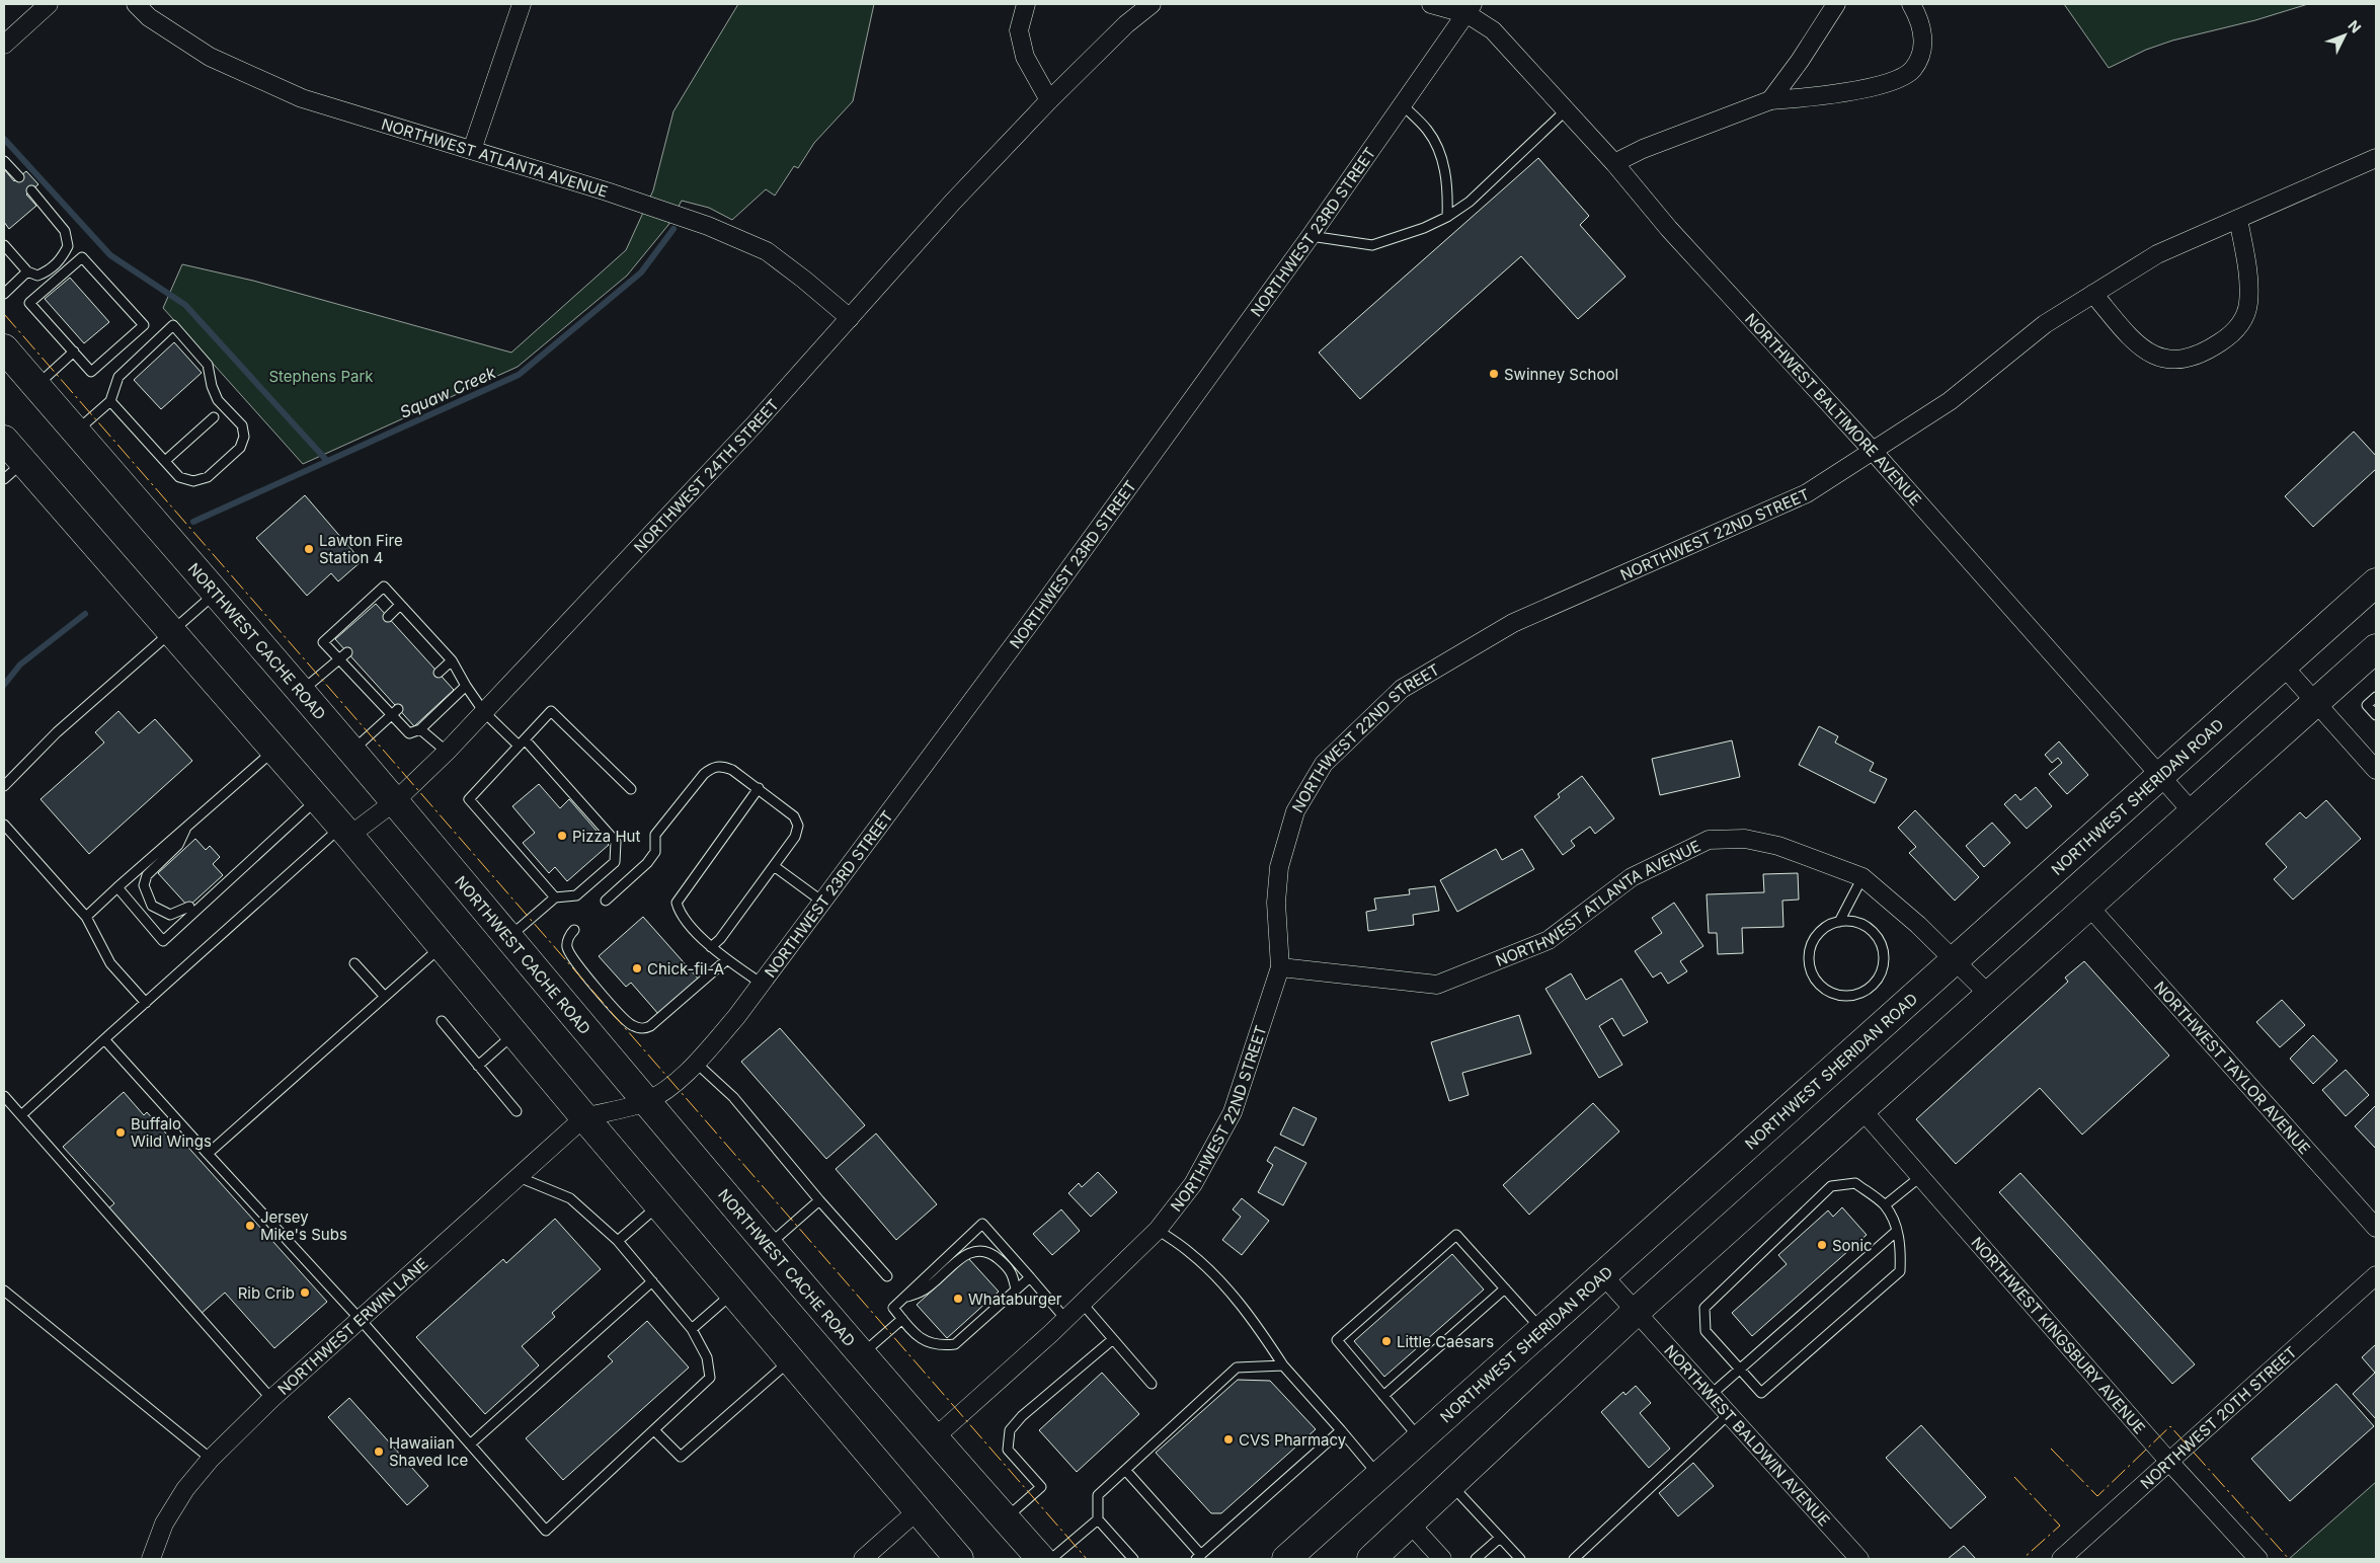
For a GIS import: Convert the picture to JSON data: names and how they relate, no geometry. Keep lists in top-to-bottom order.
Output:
{
  "streets": {
    "main road": ["NORTHWEST CACHE ROAD", "NORTHWEST SHERIDAN ROAD"],
    "street": [
      "NORTHWEST ATLANTA AVENUE",
      "NORTHWEST 23RD STREET",
      "NORTHWEST BALTIMORE AVENUE",
      "NORTHWEST 24TH STREET",
      "NORTHWEST 22ND STREET",
      "NORTHWEST TAYLOR AVENUE",
      "NORTHWEST ERWIN LANE",
      "NORTHWEST KINGSBURY AVENUE",
      "NORTHWEST 20TH STREET",
      "NORTHWEST BALDWIN AVENUE"
    ]
  },
  "crossings": [
    ["NORTHWEST ATLANTA AVENUE", "NORTHWEST 24TH STREET"],
    ["NORTHWEST ATLANTA AVENUE", "NORTHWEST 22ND STREET"],
    ["NORTHWEST ATLANTA AVENUE", "NORTHWEST SHERIDAN ROAD"],
    ["NORTHWEST 23RD STREET", "NORTHWEST BALTIMORE AVENUE"],
    ["NORTHWEST 23RD STREET", "NORTHWEST CACHE ROAD"],
    ["NORTHWEST 23RD STREET", "NORTHWEST ERWIN LANE"],
    ["NORTHWEST BALTIMORE AVENUE", "NORTHWEST 22ND STREET"],
    ["NORTHWEST BALTIMORE AVENUE", "NORTHWEST SHERIDAN ROAD"],
    ["NORTHWEST 24TH STREET", "NORTHWEST CACHE ROAD"],
    ["NORTHWEST 22ND STREET", "NORTHWEST CACHE ROAD"],
    ["NORTHWEST SHERIDAN ROAD", "NORTHWEST BALDWIN AVENUE"],
    ["NORTHWEST KINGSBURY AVENUE", "NORTHWEST 20TH STREET"]
  ],
  "water": ["Squaw Creek"],
  "parks": ["Stephens Park"],
  "places": [
    "Swinney School",
    "Lawton Fire Station 4",
    "Pizza Hut",
    "Chick-fil-A",
    "Buffalo Wild Wings",
    "Jersey Mike's Subs",
    "Sonic",
    "Rib Crib",
    "Whataburger",
    "Little Caesars",
    "CVS Pharmacy",
    "Hawaiian Shaved Ice"
  ],
  "north": "top right"
}
